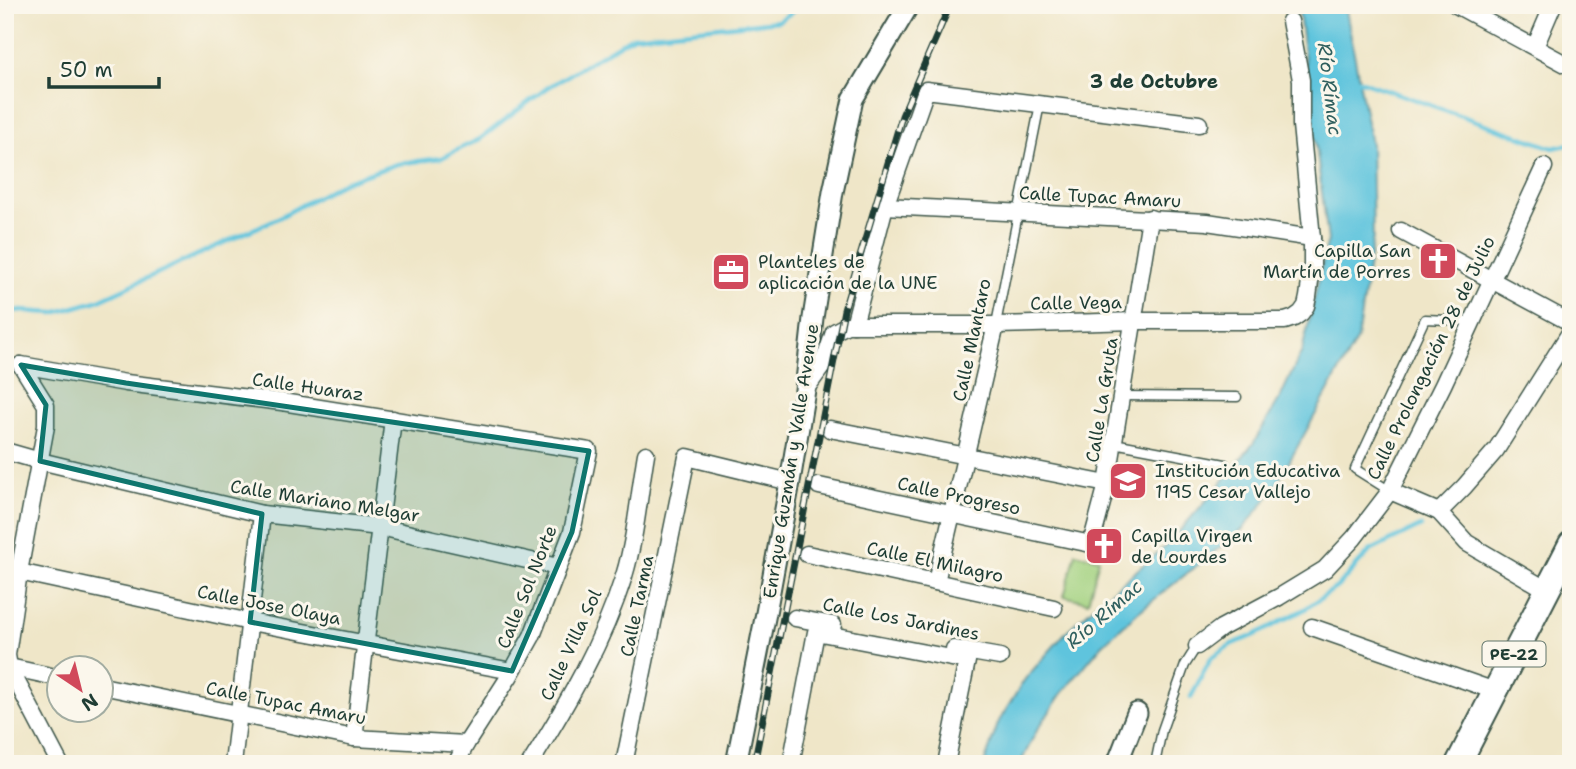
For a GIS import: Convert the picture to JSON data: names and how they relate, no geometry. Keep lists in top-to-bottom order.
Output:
{
  "streets": {
    "highway": ["PE-22"],
    "street": [
      "Calle Tupac Amaru",
      "Calle Vega",
      "Calle Mantaro",
      "Calle Prolongación 28 de Julio",
      "Calle Huaraz",
      "Calle La Gruta",
      "Enrique Guzmán y Valle Avenue",
      "Calle Progreso",
      "Calle Mariano Melgar",
      "Calle El Milagro",
      "Calle Sol Norte",
      "Calle Jose Olaya",
      "Calle Tarma",
      "Calle Los Jardines",
      "Calle Villa Sol"
    ]
  },
  "crossings": [
    ["Calle Tupac Amaru", "Calle Vega"],
    ["Calle Tupac Amaru", "Calle Mantaro"],
    ["Calle Tupac Amaru", "Calle La Gruta"],
    ["Calle Tupac Amaru", "Calle Sol Norte"],
    ["Calle Vega", "Calle Mantaro"],
    ["Calle Vega", "Calle La Gruta"],
    ["Calle Mantaro", "Calle Progreso"],
    ["Calle Mantaro", "Calle El Milagro"],
    ["Calle Huaraz", "Calle Mariano Melgar"],
    ["Calle Huaraz", "Calle Sol Norte"],
    ["Calle La Gruta", "Calle Progreso"],
    ["Enrique Guzmán y Valle Avenue", "Calle Tarma"],
    ["Calle Mariano Melgar", "Calle Sol Norte"],
    ["Calle Sol Norte", "Calle Jose Olaya"]
  ],
  "districts": ["3 de Octubre"],
  "water": ["Río Rímac"],
  "places": {
    "church": ["Capilla San Martín de Porres", "Capilla Virgen de Lourdes"],
    "office": ["Planteles de aplicación de la UNE"],
    "school or university": ["Institución Educativa 1195 Cesar Vallejo"]
  },
  "scale_bar": "50 m",
  "north": "bottom right"
}
